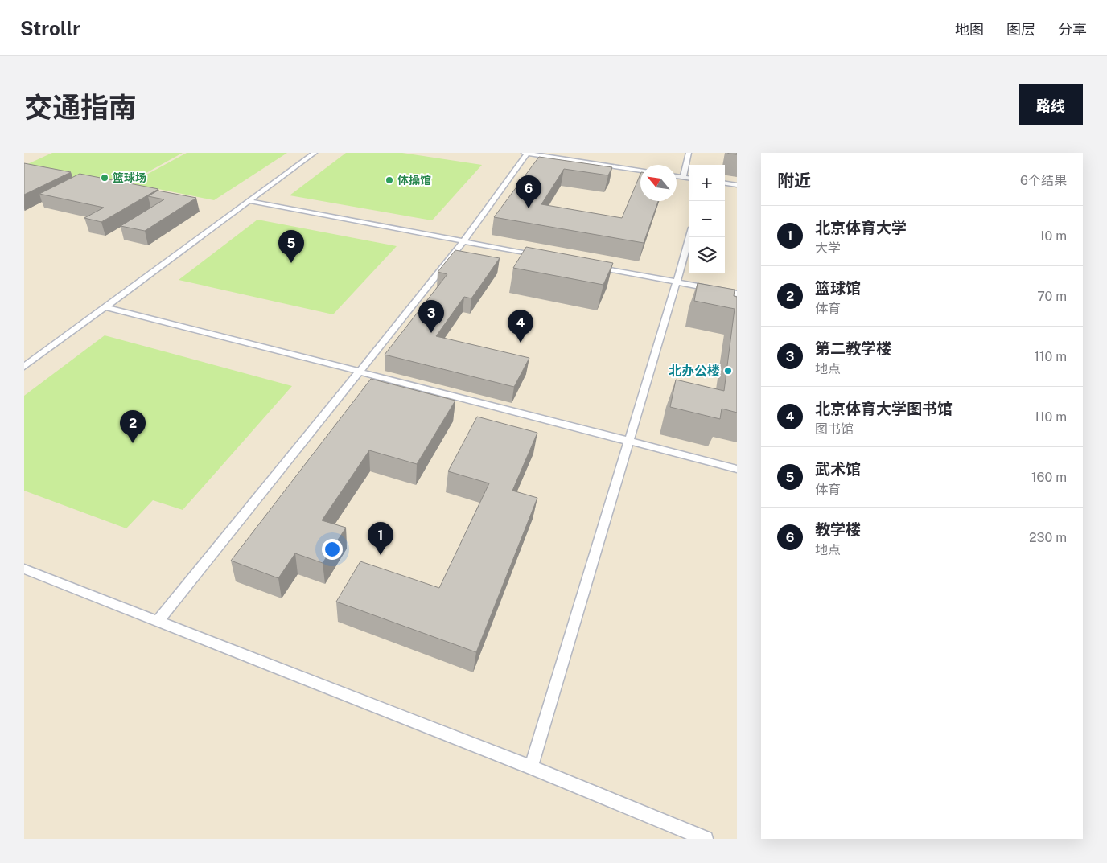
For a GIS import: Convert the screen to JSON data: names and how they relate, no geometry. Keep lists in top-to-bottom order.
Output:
{
  "places": ["篮球场", "体操馆", "北办公楼"],
  "north": "top left",
  "page": {
    "header": "Strollr",
    "nav": ["地图", "图层", "分享"],
    "title": "交通指南",
    "buttons": "路线",
    "heading": ["附近", "6个结果"],
    "map_buttons": ["+", "−"],
    "pins": [
      "6",
      "5",
      "3",
      "4",
      "2",
      "1"
    ],
    "list": [
      {
        "mark": "1",
        "name": "北京体育大学",
        "note": "大学",
        "value": "10 m"
      },
      {
        "mark": "2",
        "name": "篮球馆",
        "note": "体育",
        "value": "70 m"
      },
      {
        "mark": "3",
        "name": "第二教学楼",
        "note": "地点",
        "value": "110 m"
      },
      {
        "mark": "4",
        "name": "北京体育大学图书馆",
        "note": "图书馆",
        "value": "110 m"
      },
      {
        "mark": "5",
        "name": "武术馆",
        "note": "体育",
        "value": "160 m"
      },
      {
        "mark": "6",
        "name": "教学楼",
        "note": "地点",
        "value": "230 m"
      }
    ]
  }
}
